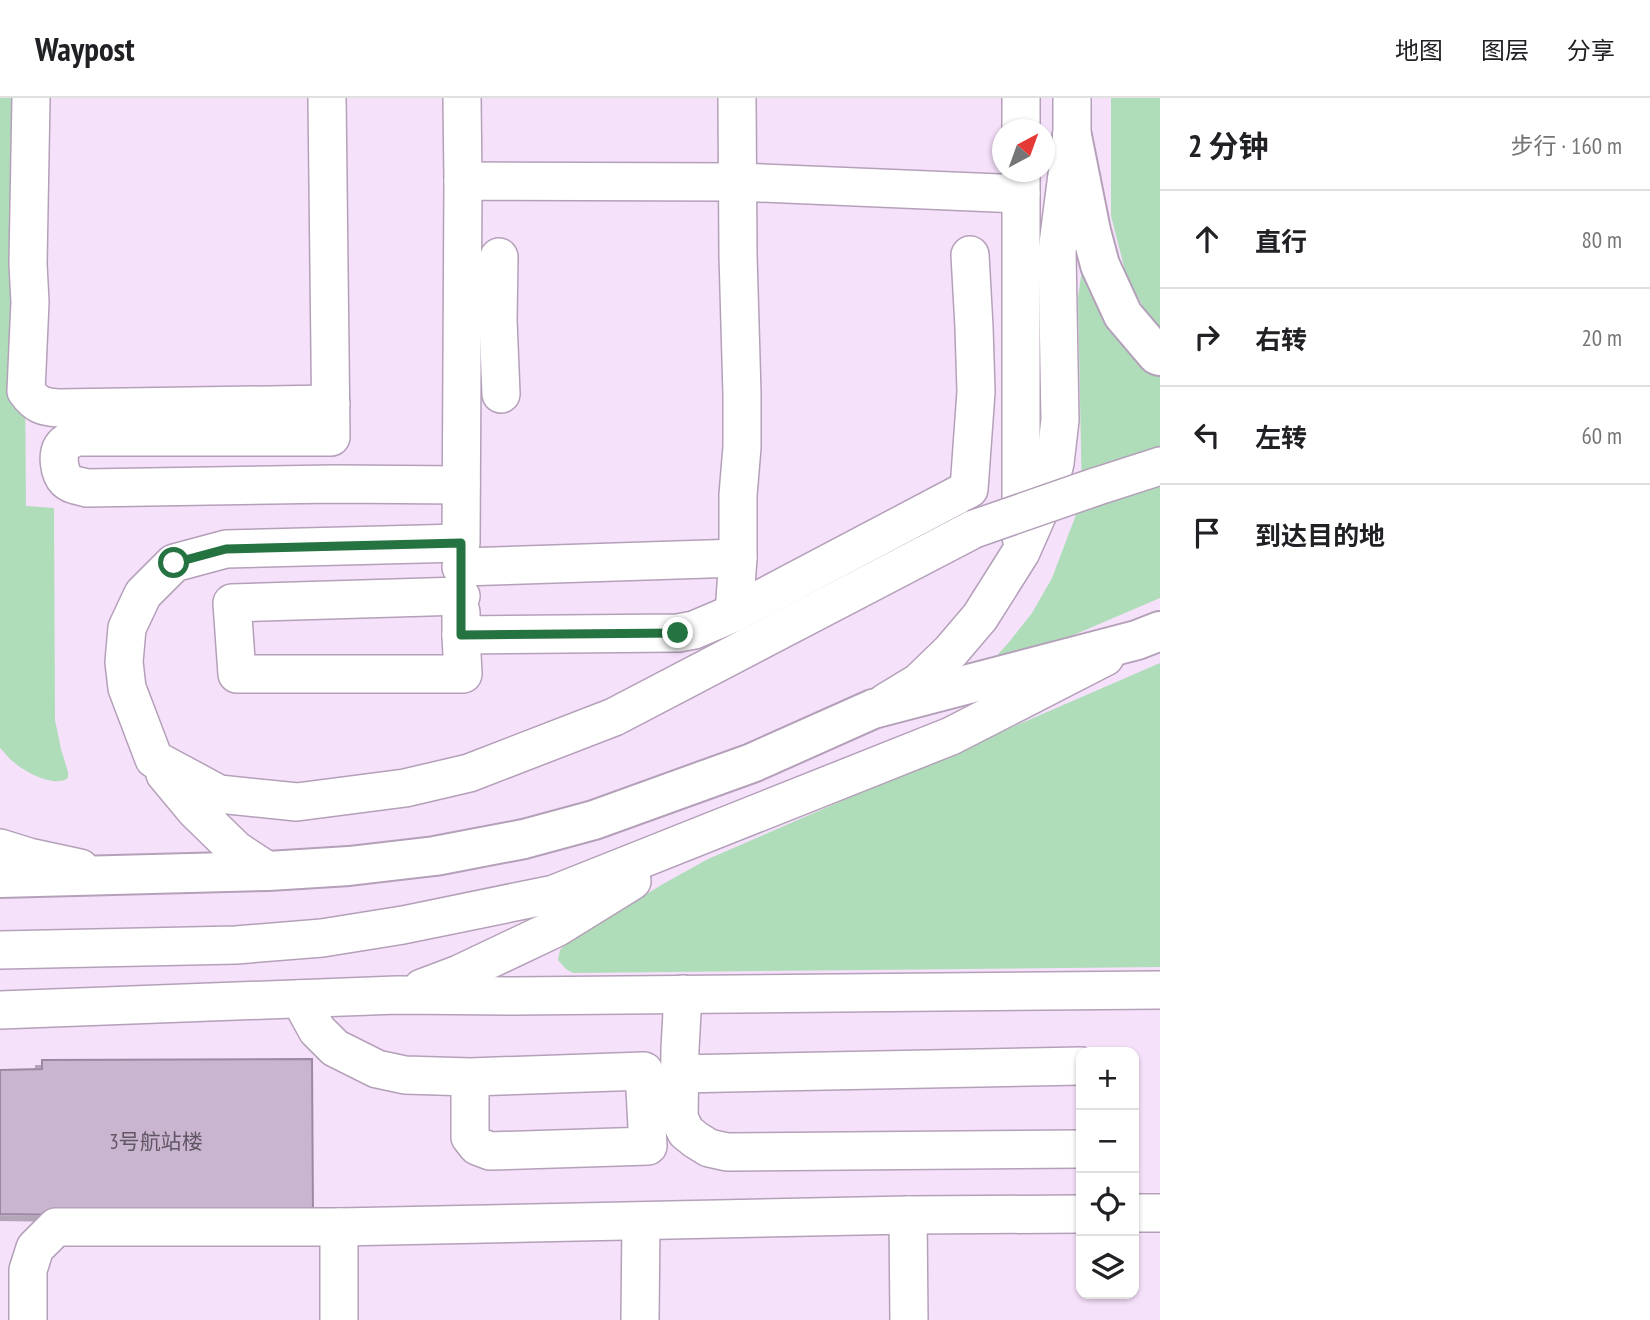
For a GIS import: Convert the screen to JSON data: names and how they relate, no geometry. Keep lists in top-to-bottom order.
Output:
{
  "house_numbers": ["3号航站楼"],
  "north": "top right",
  "page": {
    "header": "Waypost",
    "nav": ["地图", "图层", "分享"],
    "heading": ["2 分钟", "步行 · 160 m"],
    "list": [
      ["直行", "80 m"],
      ["右转", "20 m"],
      ["左转", "60 m"],
      "到达目的地"
    ],
    "map_buttons": ["+", "−"]
  }
}
